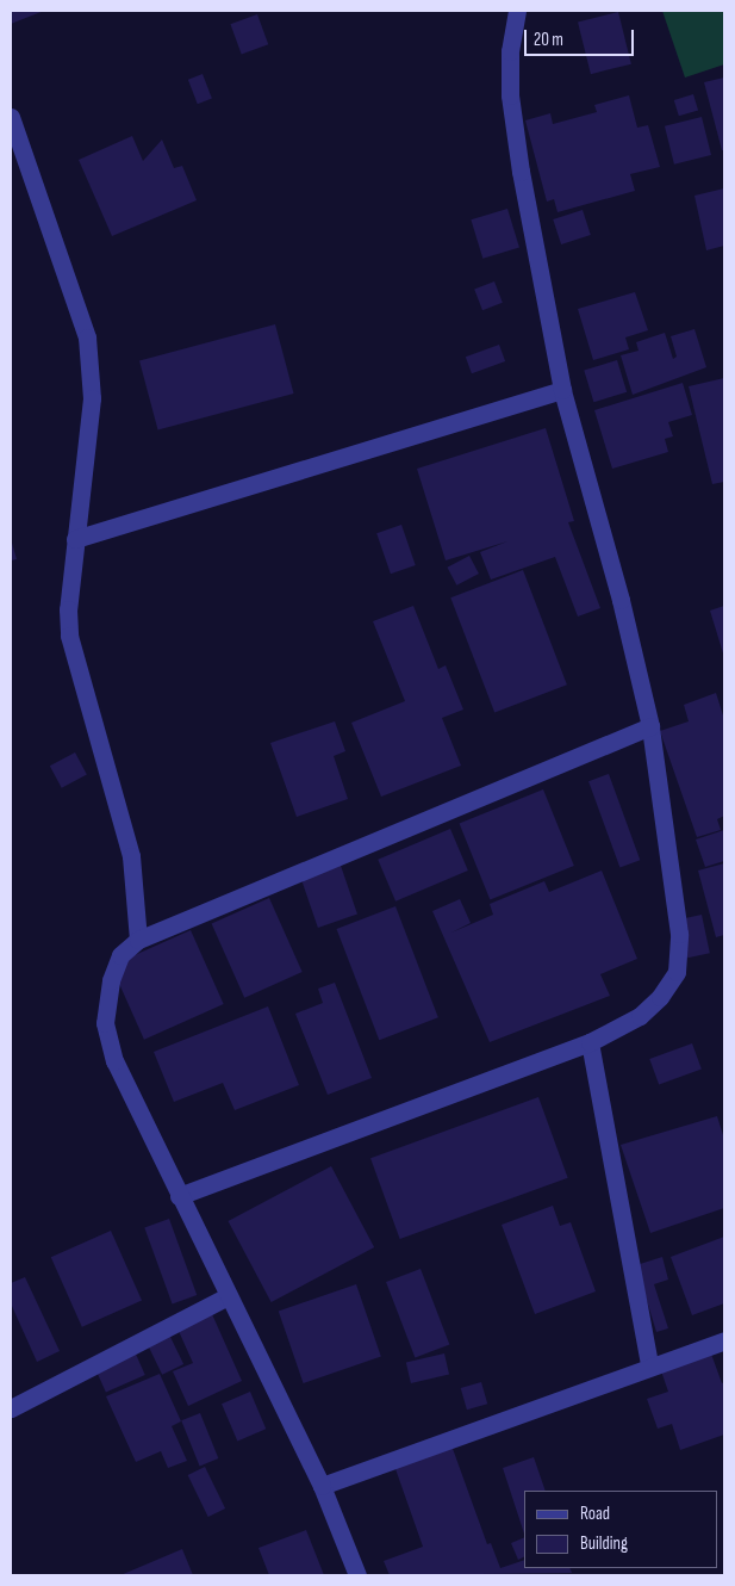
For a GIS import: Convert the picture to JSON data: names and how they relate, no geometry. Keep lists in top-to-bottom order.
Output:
{
  "legend": ["Road", "Building"],
  "scale_bar": "20 m"
}
